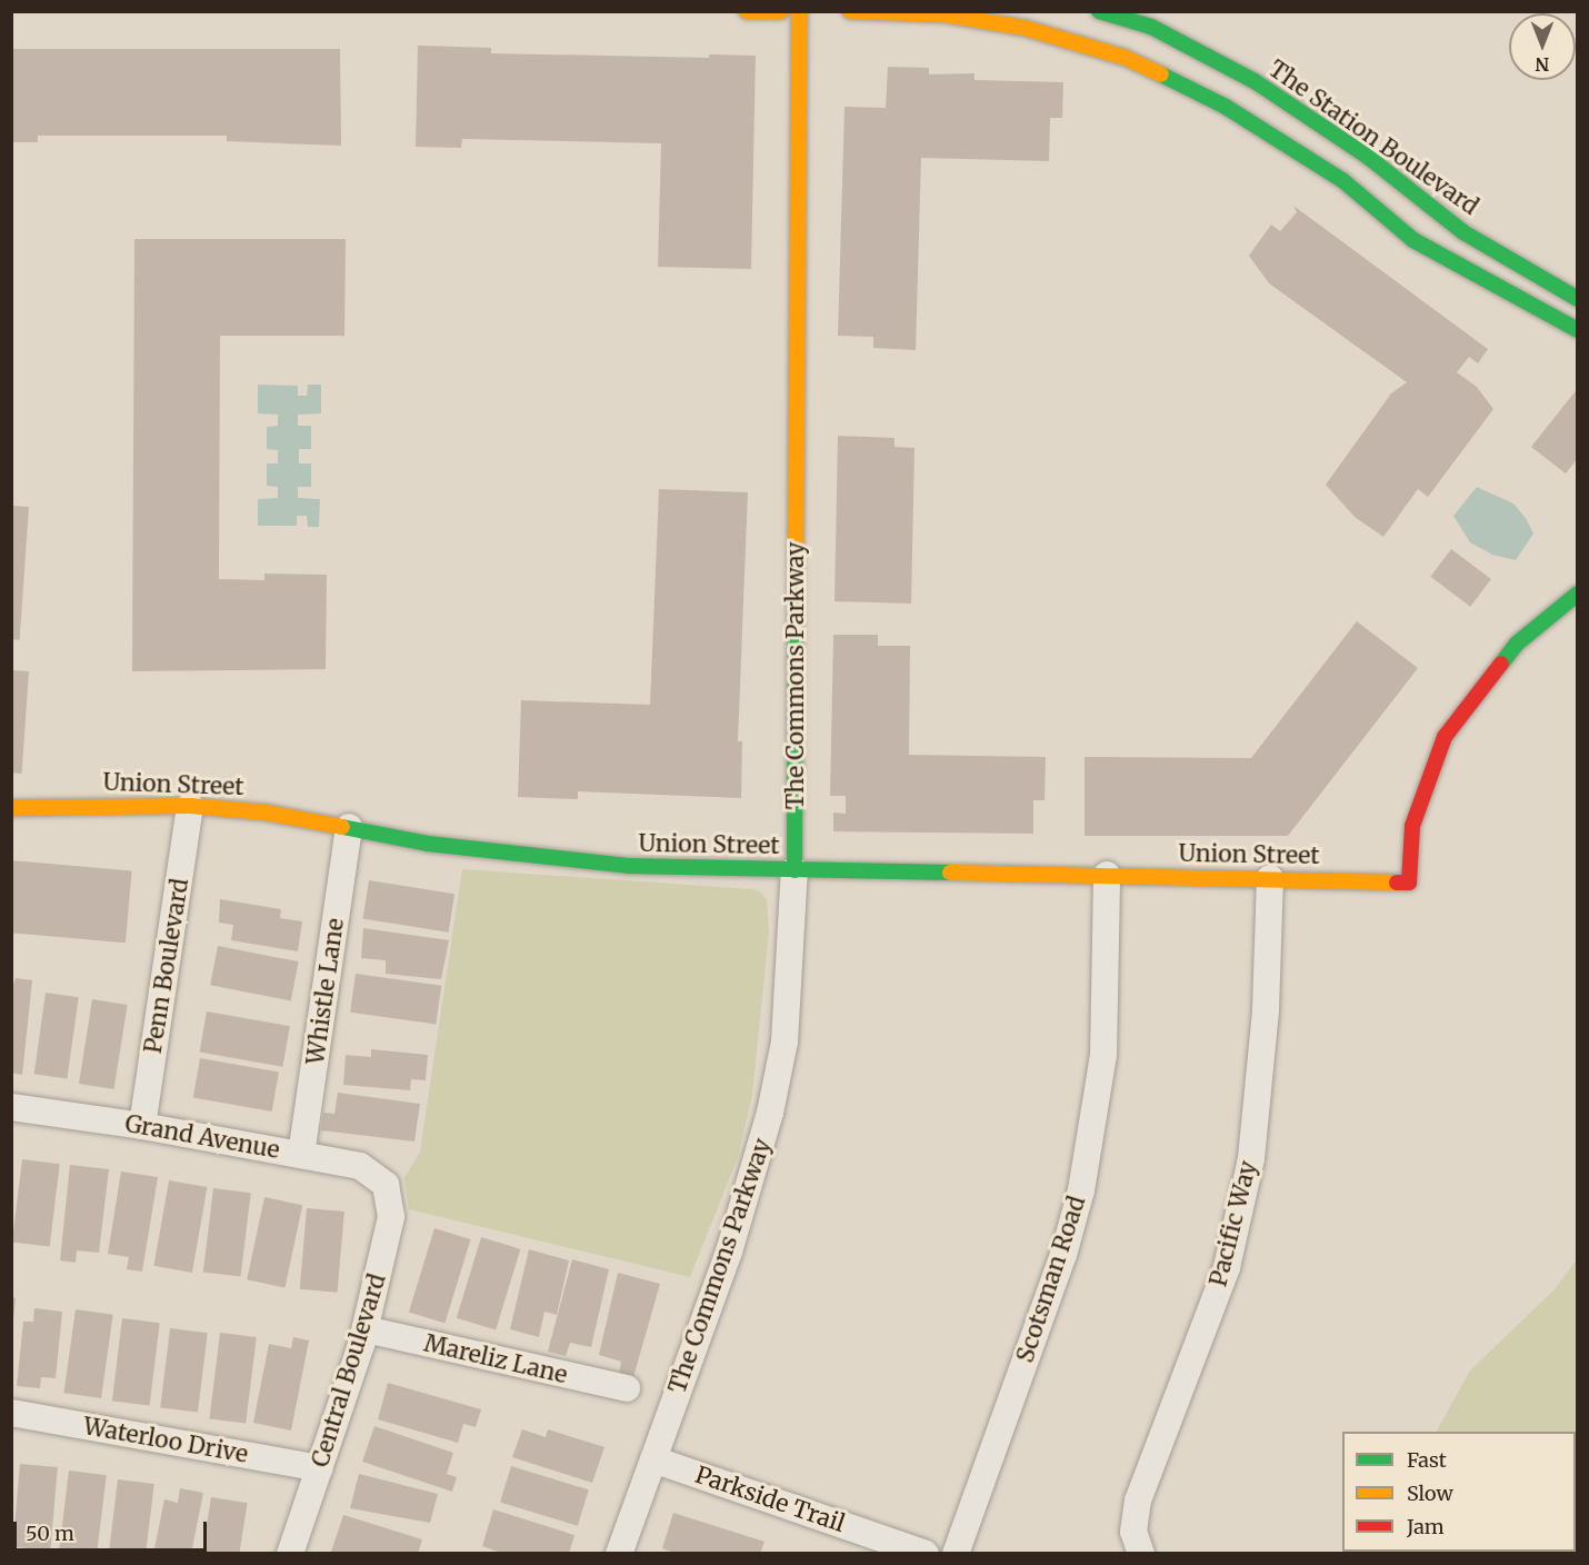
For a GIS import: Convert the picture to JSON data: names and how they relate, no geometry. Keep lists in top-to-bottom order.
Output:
{
  "streets": {
    "street": [
      "The Station Boulevard",
      "The Commons Parkway",
      "Union Street",
      "Penn Boulevard",
      "Whistle Lane",
      "Grand Avenue",
      "Pacific Way",
      "Scotsman Road",
      "Mareliz Lane",
      "Central Boulevard",
      "Waterloo Drive",
      "Parkside Trail"
    ]
  },
  "crossings": [
    ["The Commons Parkway", "Union Street"],
    ["The Commons Parkway", "Parkside Trail"],
    ["Union Street", "Penn Boulevard"],
    ["Union Street", "Whistle Lane"],
    ["Union Street", "Pacific Way"],
    ["Union Street", "Scotsman Road"],
    ["Penn Boulevard", "Grand Avenue"],
    ["Whistle Lane", "Grand Avenue"],
    ["Grand Avenue", "Central Boulevard"],
    ["Mareliz Lane", "Central Boulevard"],
    ["Central Boulevard", "Waterloo Drive"]
  ],
  "legend": ["Fast", "Slow", "Jam"],
  "scale_bar": "50 m",
  "north": "bottom"
}
